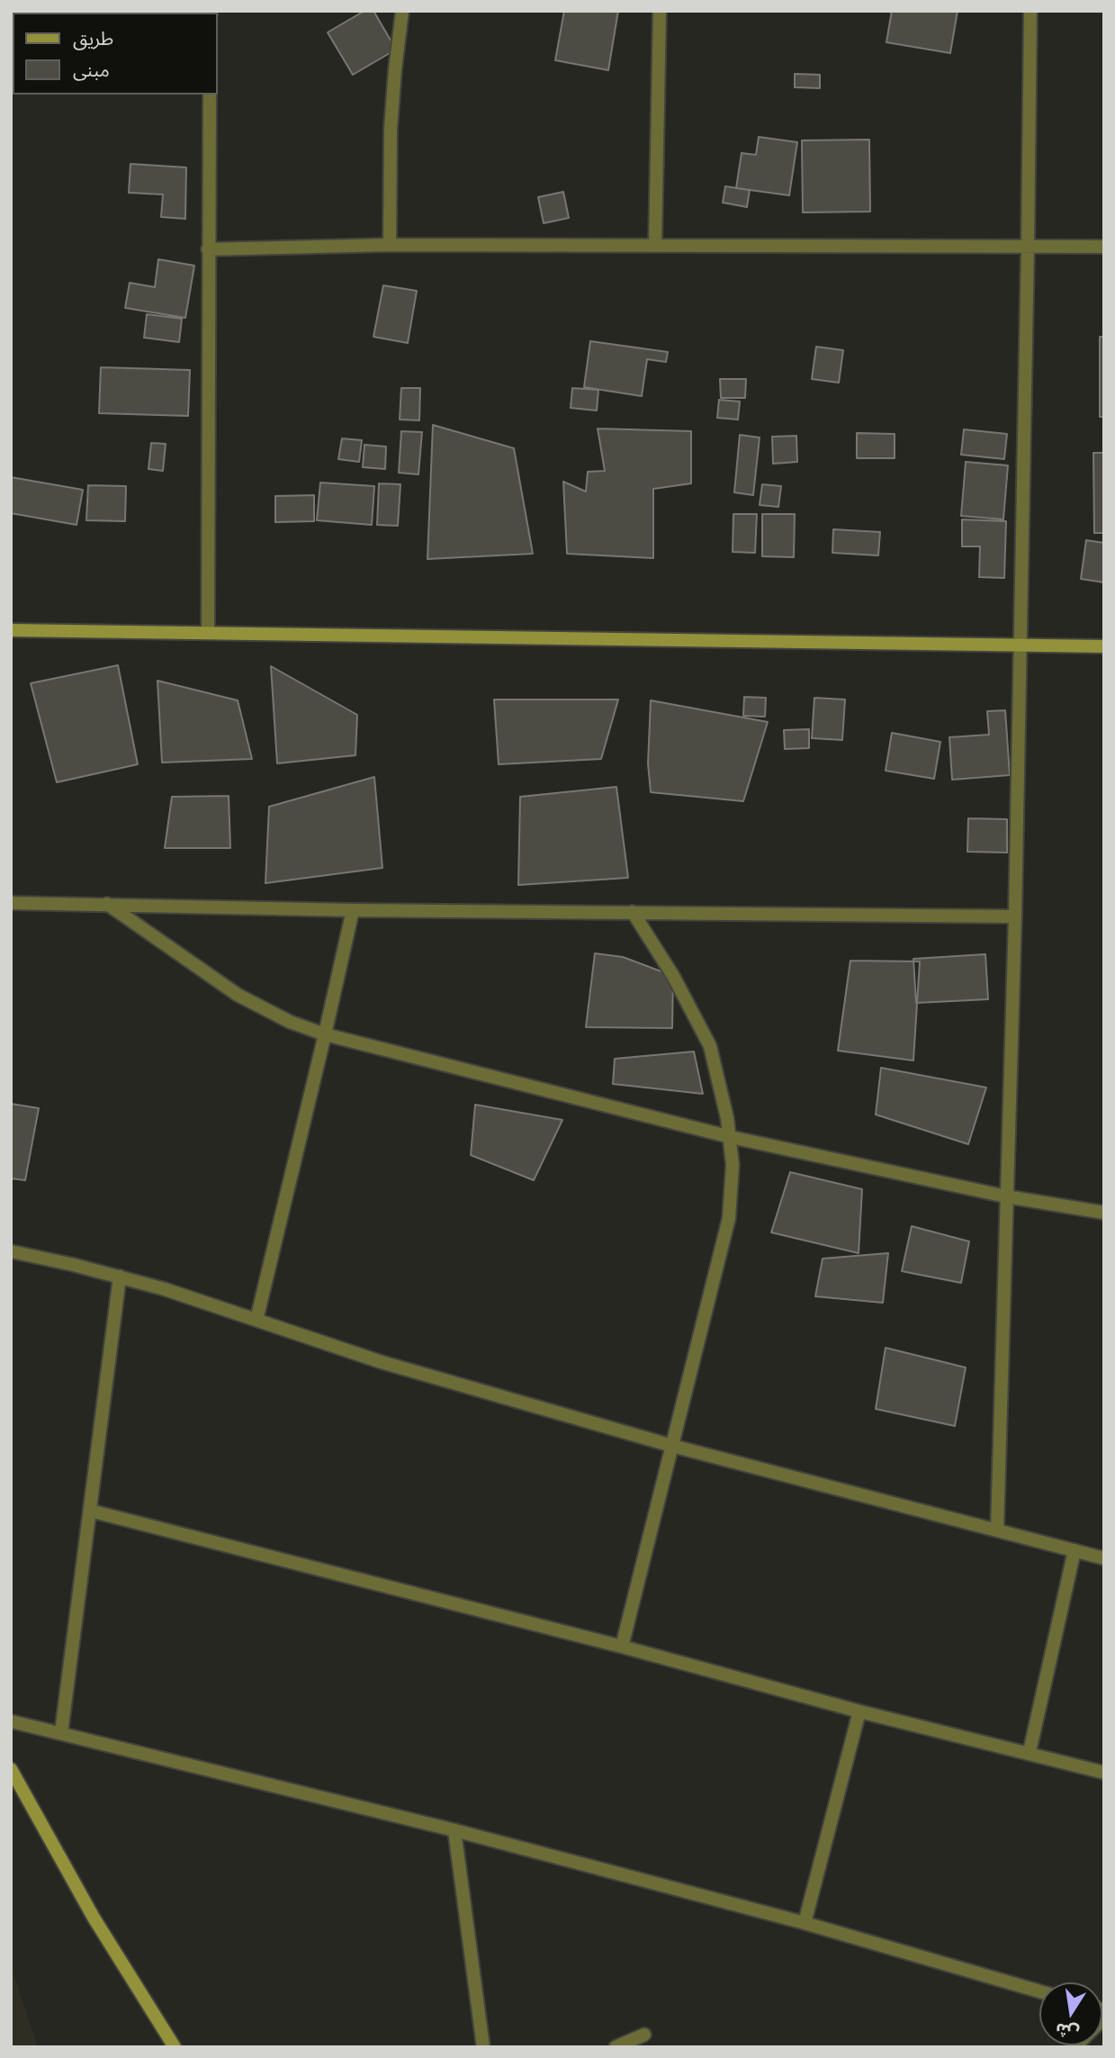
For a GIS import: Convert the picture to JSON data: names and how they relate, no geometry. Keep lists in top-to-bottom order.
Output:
{
  "legend": ["طريق", "مبنى"],
  "north": "bottom"
}
